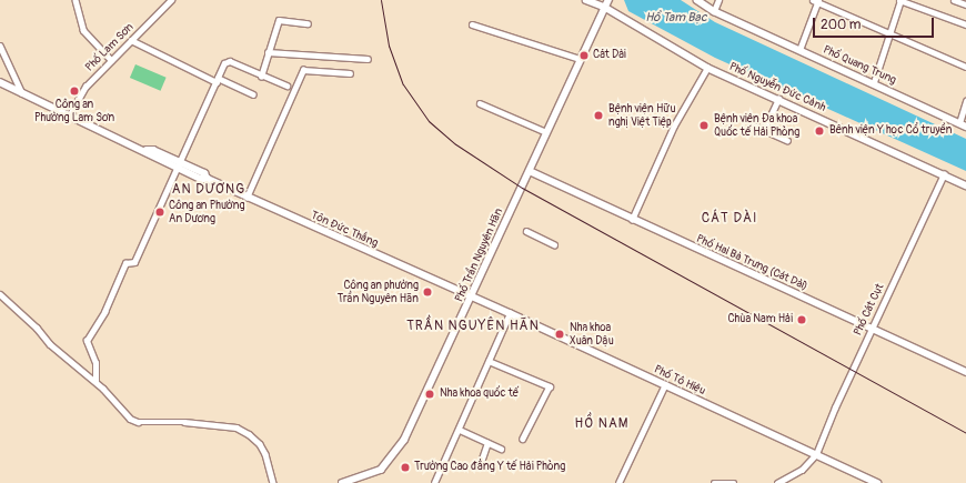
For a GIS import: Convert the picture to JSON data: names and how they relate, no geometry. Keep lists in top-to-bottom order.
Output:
{
  "streets": {
    "main road": [
      "Phố Quang Trung",
      "Phố Nguyễn Đức Cảnh",
      "Tôn Đức Thắng",
      "Phố Trần Nguyên Hãn",
      "Phố Hai Bà Trưng (Cát Dài)",
      "Phố Tô Hiệu"
    ],
    "street": ["Phố Lam Sơn", "Phố Cát Cụt"]
  },
  "crossings": [
    ["Phố Lam Sơn", "Tôn Đức Thắng"],
    ["Phố Nguyễn Đức Cảnh", "Phố Trần Nguyên Hãn"],
    ["Phố Nguyễn Đức Cảnh", "Phố Cát Cụt"],
    ["Tôn Đức Thắng", "Phố Trần Nguyên Hãn"],
    ["Tôn Đức Thắng", "Phố Tô Hiệu"],
    ["Phố Trần Nguyên Hãn", "Phố Hai Bà Trưng (Cát Dài)"],
    ["Phố Trần Nguyên Hãn", "Phố Tô Hiệu"],
    ["Phố Hai Bà Trưng (Cát Dài)", "Phố Cát Cụt"],
    ["Phố Cát Cụt", "Phố Tô Hiệu"]
  ],
  "districts": [
    "AN DƯƠNG",
    "CÁT DÀI",
    "TRẦN NGUYÊN HÃN",
    "HỒ NAM"
  ],
  "water": ["Hồ Tam Bạc"],
  "places": [
    "Cát Dài",
    "Công an Phường Lam Sơn",
    "Bệnh viện Hữu nghị Việt Tiệp",
    "Bệnh viện Đa khoa Quốc tế Hải Phòng",
    "Bênh viện Y học Cổ truyền",
    "Công an Phường An Dương",
    "Công an phường Trần Nguyên Hãn",
    "Chùa Nam Hải",
    "Nha khoa Xuân Dậu",
    "Nha khoa quốc tế",
    "Trường Cao đẳng Y tế Hải Phòng"
  ],
  "scale_bar": "200 m"
}
